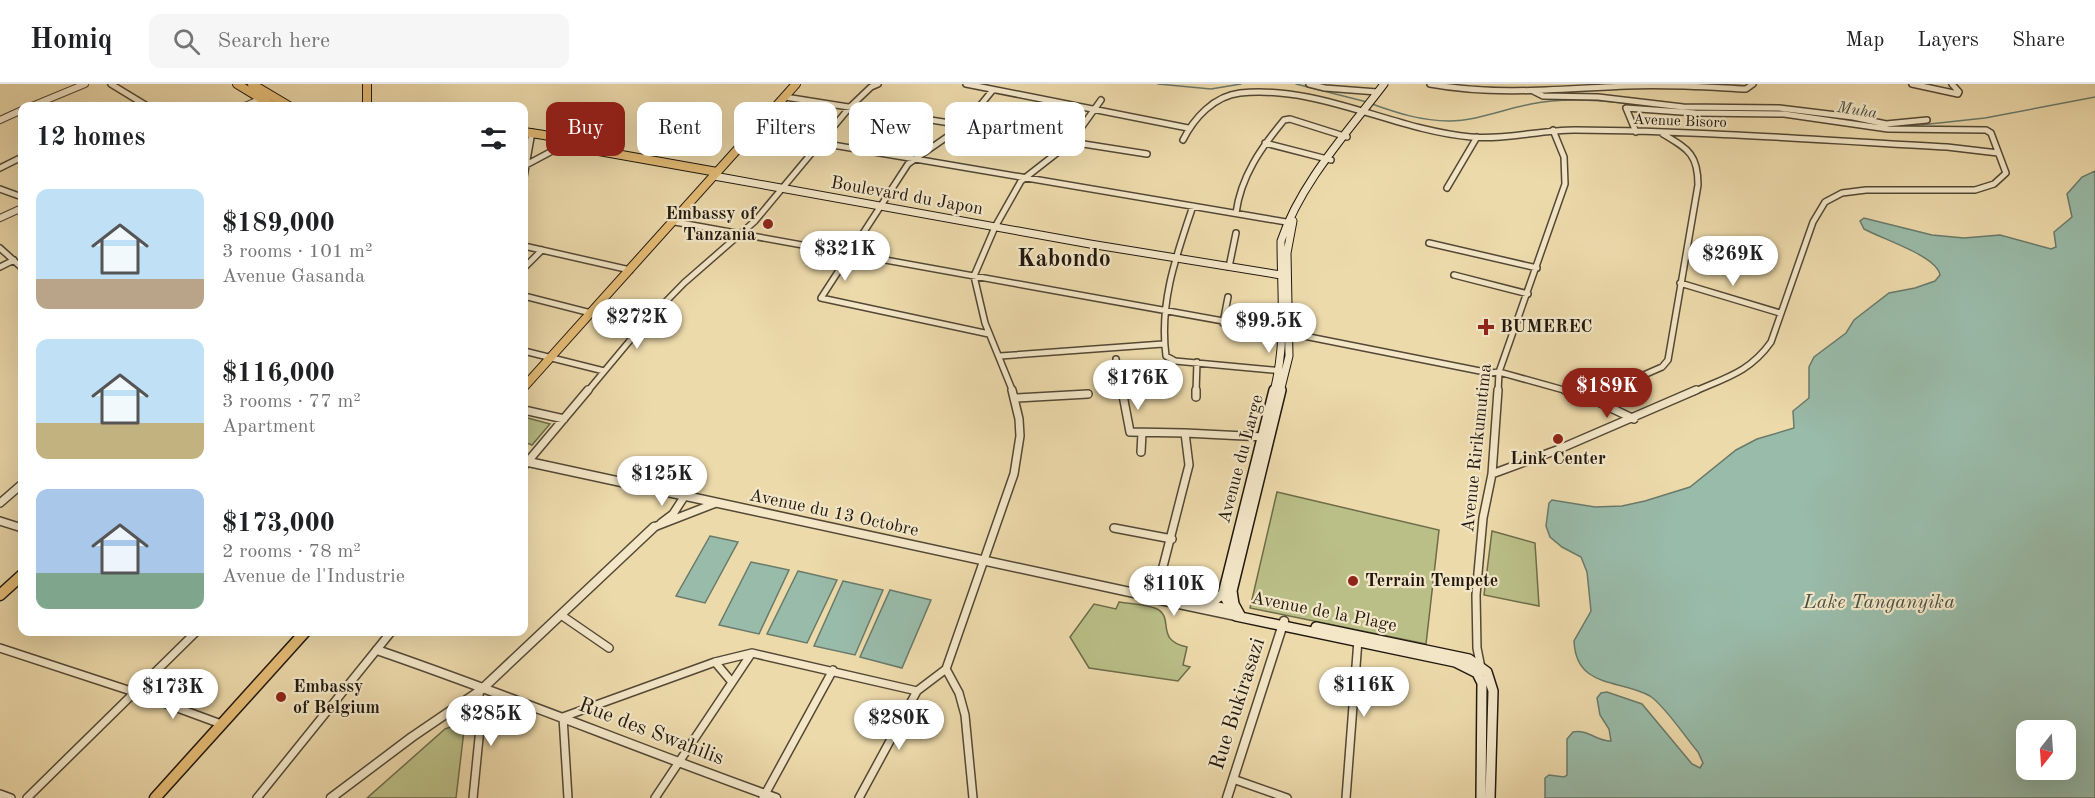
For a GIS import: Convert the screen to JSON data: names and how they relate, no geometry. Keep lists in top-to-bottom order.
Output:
{
  "streets": {
    "main road": ["Boulevard du Japon", "Avenue du Large", "Avenue de la Plage"],
    "street": [
      "Avenue Bisoro",
      "Avenue Ririkumutima",
      "Avenue du 13 Octobre",
      "Rue Bukirasazi",
      "Rue des Swahilis"
    ]
  },
  "crossings": [
    ["Avenue Bisoro", "Avenue Ririkumutima"],
    ["Avenue Bisoro", "Avenue du Large"],
    ["Boulevard du Japon", "Avenue du Large"],
    ["Avenue Ririkumutima", "Avenue de la Plage"],
    ["Avenue du Large", "Avenue de la Plage"],
    ["Avenue du 13 Octobre", "Avenue de la Plage"],
    ["Avenue de la Plage", "Rue Bukirasazi"]
  ],
  "districts": ["Kabondo"],
  "water": ["Muha", "Lake Tanganyika"],
  "places": {
    "other": [
      "Embassy of Tanzania",
      "Link Center",
      "Terrain Tempete",
      "Embassy of Belgium"
    ],
    "health": ["BUMEREC"]
  },
  "north": "bottom",
  "page": {
    "header": "Homiq",
    "search": "Search here",
    "nav": ["Map", "Layers", "Share"],
    "chip": [
      "Buy",
      "Rent",
      "Filters",
      "New",
      "Apartment"
    ],
    "heading": "12 homes",
    "list": [
      {
        "name": "$189,000",
        "note": "3 rooms · 101 m² · Avenue Gasanda"
      },
      {
        "name": "$116,000",
        "note": "3 rooms · 77 m² · Apartment"
      },
      {
        "name": "$173,000",
        "note": "2 rooms · 78 m² · Avenue de l'Industrie"
      }
    ],
    "price": [
      "$321K",
      "$269K",
      "$272K",
      "$99.5K",
      "$176K",
      "$189K",
      "$125K",
      "$110K",
      "$116K",
      "$173K",
      "$285K",
      "$280K"
    ]
  }
}
